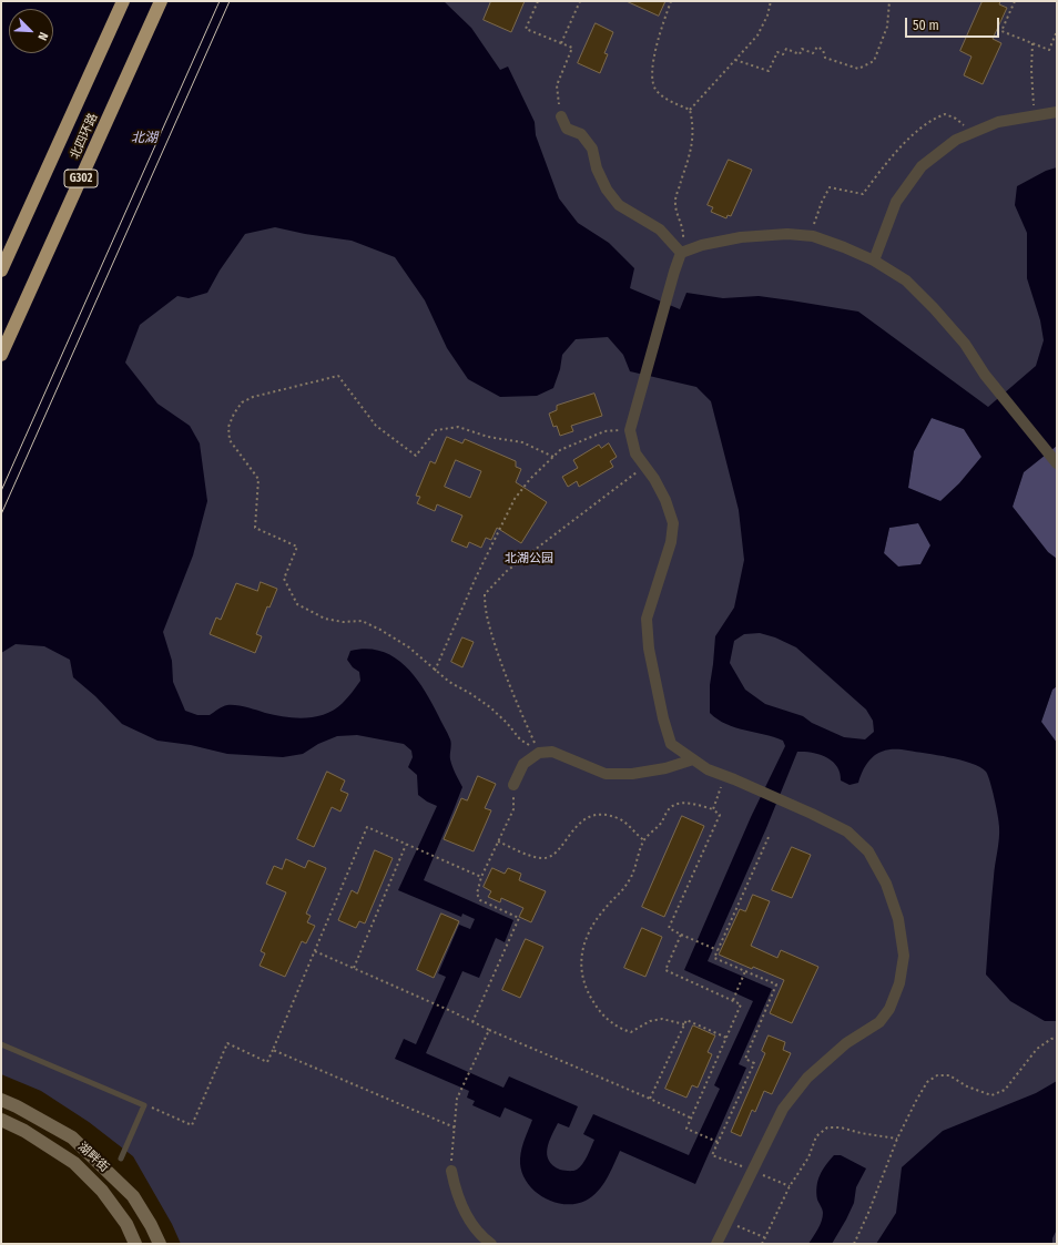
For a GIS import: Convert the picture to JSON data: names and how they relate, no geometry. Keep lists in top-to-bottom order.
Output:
{
  "streets": {
    "highway": ["北四环路", "G302"],
    "main road": ["湖畔街"]
  },
  "water": ["北湖"],
  "parks": ["北湖公园"],
  "scale_bar": "50 m",
  "north": "bottom right"
}
